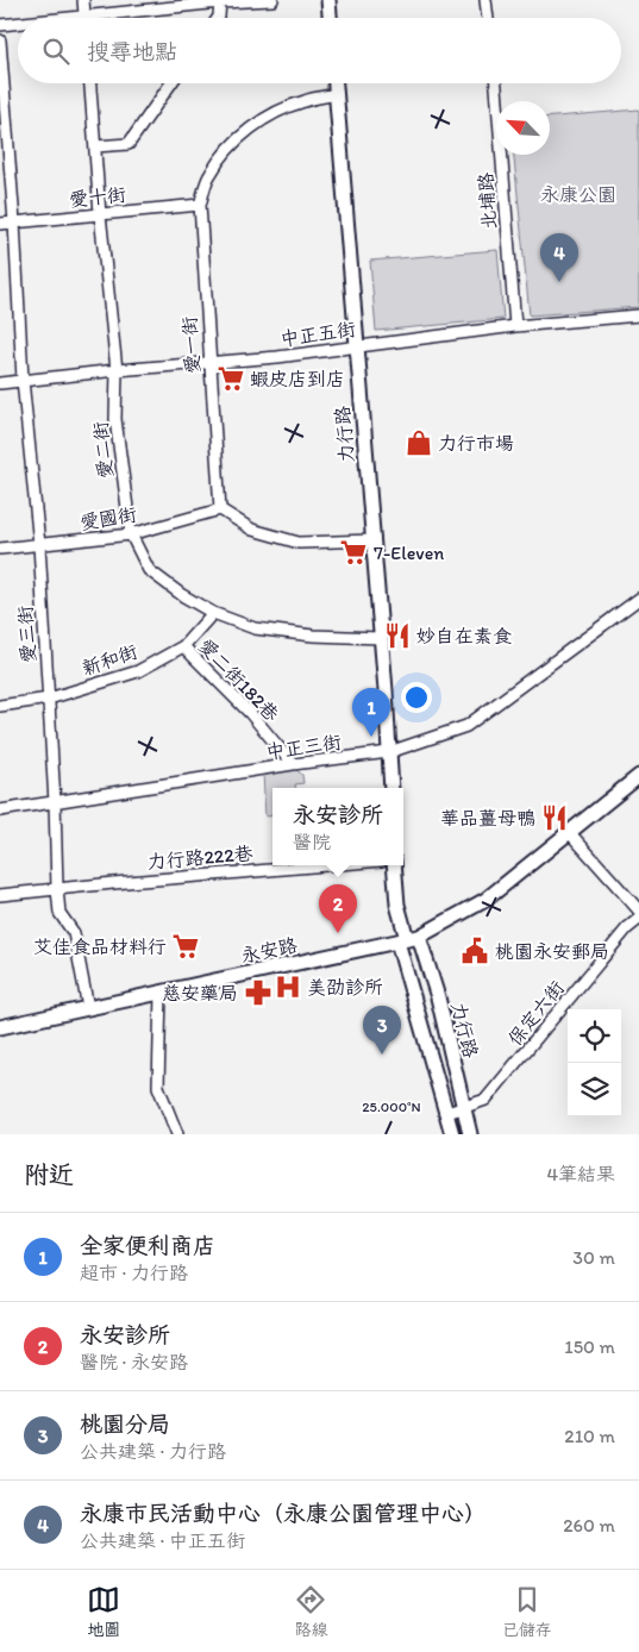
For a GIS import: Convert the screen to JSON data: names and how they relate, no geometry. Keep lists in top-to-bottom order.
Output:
{
  "streets": {
    "street": [
      "愛十街",
      "北埔路",
      "中正五街",
      "愛一街",
      "力行路",
      "愛二街",
      "愛國街",
      "愛三街",
      "新和街",
      "愛二街182巷",
      "中正三街",
      "力行路222巷",
      "永安路",
      "保定六街"
    ]
  },
  "crossings": [
    ["愛十街", "愛一街"],
    ["愛十街", "愛二街"],
    ["愛十街", "愛三街"],
    ["北埔路", "中正五街"],
    ["中正五街", "愛一街"],
    ["中正五街", "力行路"],
    ["中正五街", "愛二街"],
    ["中正五街", "愛三街"],
    ["愛一街", "力行路"],
    ["愛一街", "愛國街"],
    ["力行路", "愛二街"],
    ["力行路", "中正三街"],
    ["力行路", "永安路"],
    ["力行路", "保定六街"],
    ["愛二街", "愛國街"],
    ["愛二街", "新和街"],
    ["愛國街", "愛三街"],
    ["愛三街", "新和街"],
    ["愛三街", "中正三街"],
    ["愛三街", "力行路222巷"],
    ["愛三街", "永安路"],
    ["新和街", "愛二街182巷"],
    ["愛二街182巷", "中正三街"]
  ],
  "parks": ["永康公園"],
  "places": {
    "supermarket": ["蝦皮店到店", "7-Eleven", "艾佳食品材料行"],
    "shop": ["力行市場"],
    "restaurant": ["妙自在素食", "華品薑母鴨"],
    "public building": ["桃園永安郵局"],
    "hospital": ["美劭診所"],
    "pharmacy": ["慈安藥局"]
  },
  "north": "top left",
  "page": {
    "search": "搜尋地點",
    "pins": [
      "4",
      "1",
      "2",
      "3"
    ],
    "popup": ["永安診所", "醫院"],
    "heading": ["附近", "4筆結果"],
    "list": [
      {
        "mark": "1",
        "name": "全家便利商店",
        "note": "超市 · 力行路",
        "value": "30 m"
      },
      {
        "mark": "2",
        "name": "永安診所",
        "note": "醫院 · 永安路",
        "value": "150 m"
      },
      {
        "mark": "3",
        "name": "桃園分局",
        "note": "公共建築 · 力行路",
        "value": "210 m"
      },
      {
        "mark": "4",
        "name": "永康市民活動中心（永康公園管理中心）",
        "note": "公共建築 · 中正五街",
        "value": "260 m"
      }
    ],
    "nav": ["地圖", "路線", "已儲存"]
  },
  "coordinates": ["25.000°N"]
}
